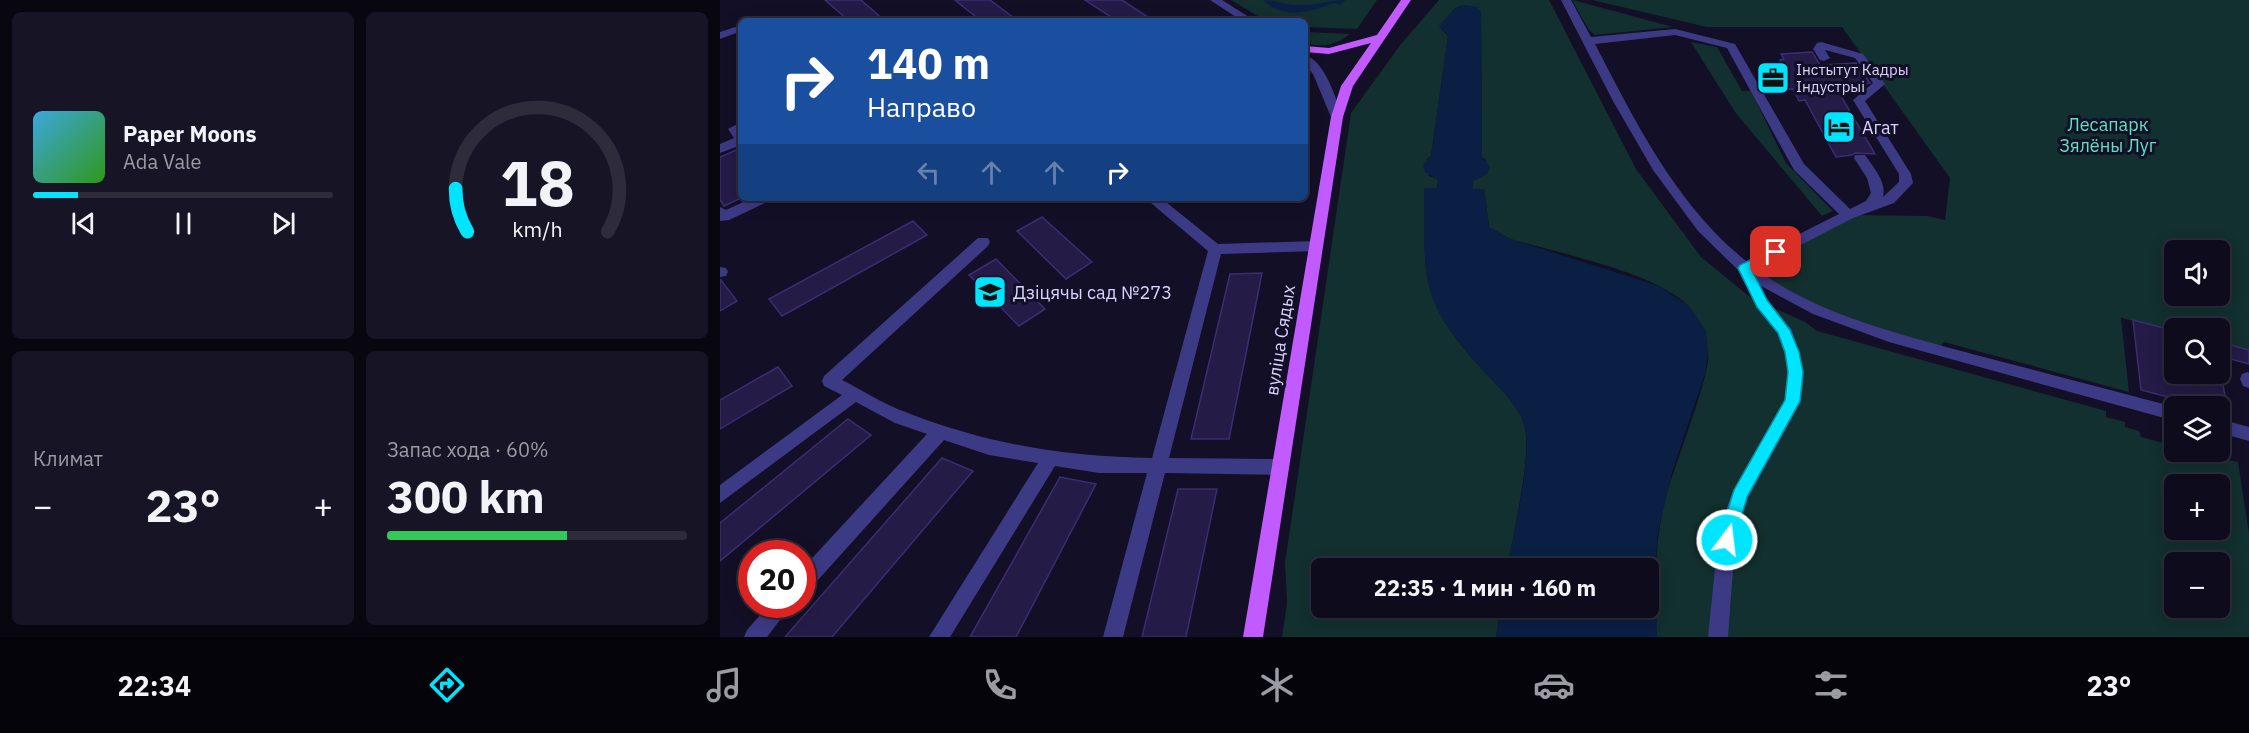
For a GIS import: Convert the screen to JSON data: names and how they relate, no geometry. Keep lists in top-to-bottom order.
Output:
{
  "streets": {
    "main road": ["вуліца Сядых"]
  },
  "parks": ["Лесапарк Зялёны Луг"],
  "places": {
    "office": ["Інстытут Кадры Індустрыі"],
    "hotel": ["Агат"],
    "school or university": ["Дзіцячы сад №273"]
  },
  "page": {
    "turn": ["140 m", "Направо"],
    "song": ["Paper Moons", "Ada Vale"],
    "map_buttons": ["+", "−"],
    "tile": [
      "Климат",
      ["Запас хода · 60%", "300 km"]
    ],
    "heat": ["−", "23°", "+"],
    "limit": "20",
    "trip": "22:35 · 1 мин · 160 m",
    "tabs": ["22:34", "23°"],
    "gauge": ["18", "km/h"]
  }
}
